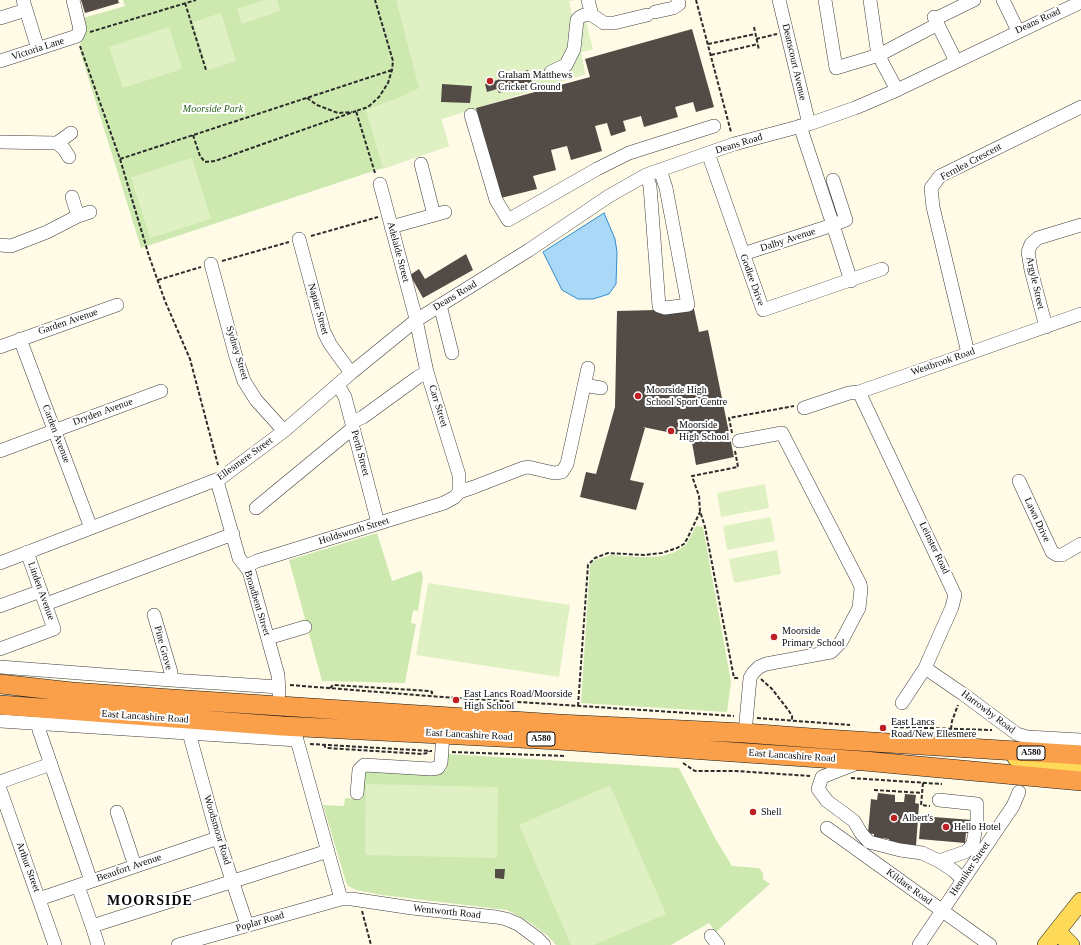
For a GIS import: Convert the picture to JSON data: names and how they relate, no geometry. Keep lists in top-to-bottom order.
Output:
{
  "streets": {
    "highway": ["East Lancashire Road", "A580"],
    "street": [
      "Deans Road",
      "Victoria Lane",
      "Deanscourt Avenue",
      "Fernlea Crescent",
      "Dalby Avenue",
      "Adelaide Street",
      "Godlee Drive",
      "Argyle Street",
      "Napier Street",
      "Garden Avenue",
      "Sydney Street",
      "Westbrook Road",
      "Carr Street",
      "Dryden Avenue",
      "Carden Avenue",
      "Perth Street",
      "Ellesmere Street",
      "Lawn Drive",
      "Holdsworth Street",
      "Leinster Road",
      "Linden Avenue",
      "Broadbent Street",
      "Pine Grove",
      "Harrowby Road",
      "Woodsmoor Road",
      "Arthur Street",
      "Beaufort Avenue",
      "Henniker Street",
      "Kildare Road",
      "Wentworth Road",
      "Poplar Road"
    ]
  },
  "crossings": [
    ["Deans Road", "Deanscourt Avenue"],
    ["Deans Road", "Adelaide Street"],
    ["Deans Road", "Godlee Drive"],
    ["Deans Road", "Carr Street"],
    ["Deans Road", "Ellesmere Street"],
    ["Deanscourt Avenue", "Dalby Avenue"],
    ["Deanscourt Avenue", "Godlee Drive"],
    ["Fernlea Crescent", "Westbrook Road"],
    ["Dalby Avenue", "Godlee Drive"],
    ["Adelaide Street", "Carr Street"],
    ["Adelaide Street", "Ellesmere Street"],
    ["Argyle Street", "Westbrook Road"],
    ["Napier Street", "Ellesmere Street"],
    ["Garden Avenue", "Carden Avenue"],
    ["Sydney Street", "Ellesmere Street"],
    ["Westbrook Road", "Leinster Road"],
    ["Carr Street", "Ellesmere Street"],
    ["Carr Street", "Holdsworth Street"],
    ["Dryden Avenue", "Carden Avenue"],
    ["Carden Avenue", "Ellesmere Street"],
    ["Perth Street", "Ellesmere Street"],
    ["Perth Street", "Holdsworth Street"],
    ["Ellesmere Street", "Linden Avenue"],
    ["Ellesmere Street", "Broadbent Street"],
    ["Holdsworth Street", "Broadbent Street"],
    ["Leinster Road", "Harrowby Road"],
    ["Broadbent Street", "East Lancashire Road"],
    ["Woodsmoor Road", "Beaufort Avenue"],
    ["Woodsmoor Road", "Poplar Road"],
    ["Arthur Street", "Beaufort Avenue"],
    ["Henniker Street", "Kildare Road"],
    ["Wentworth Road", "Poplar Road"]
  ],
  "districts": ["MOORSIDE"],
  "parks": ["Moorside Park"],
  "places": [
    "Graham Matthews Cricket Ground",
    "Moorside High School Sport Centre",
    "Moorside High School",
    "Moorside Primary School",
    "East Lancs Road/Moorside High School",
    "East Lancs Road/New Ellesmere",
    "Shell",
    "Albert's",
    "Hello Hotel"
  ]
}
